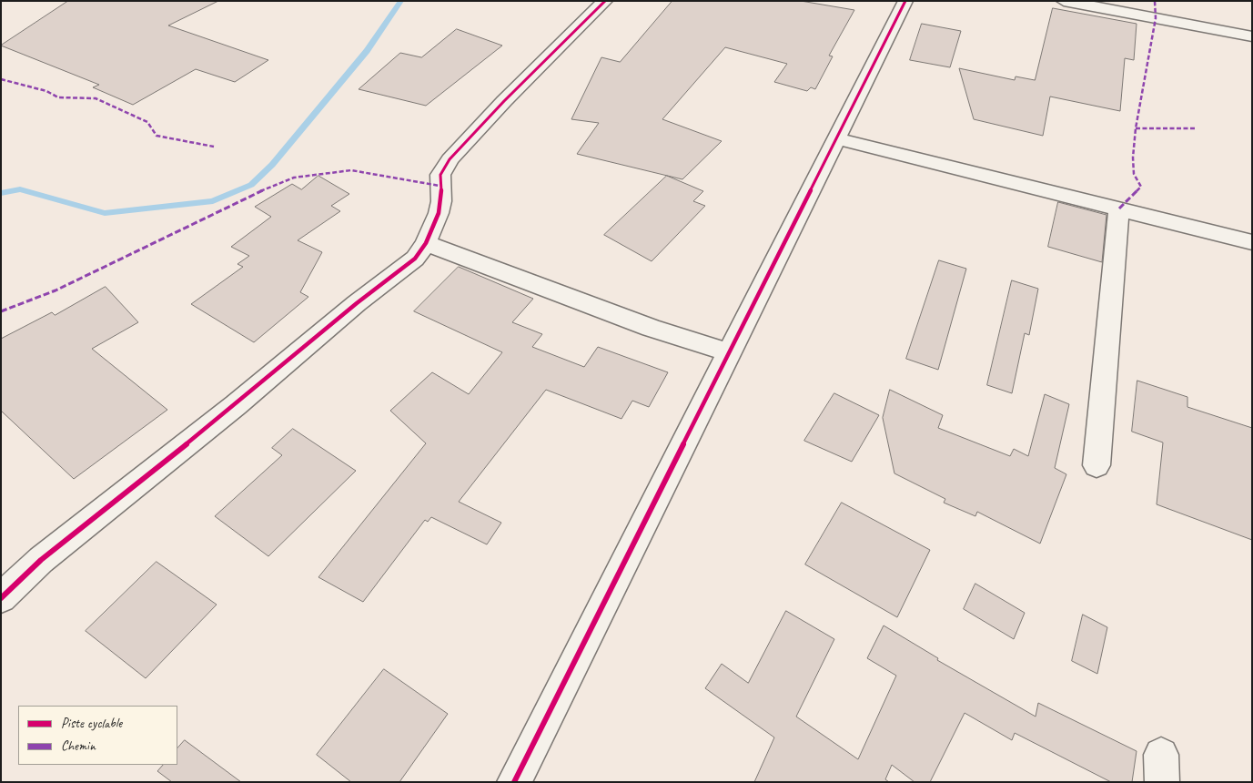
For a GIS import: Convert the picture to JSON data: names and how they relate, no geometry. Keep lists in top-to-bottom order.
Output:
{
  "legend": ["Piste cyclable", "Chemin"]
}
